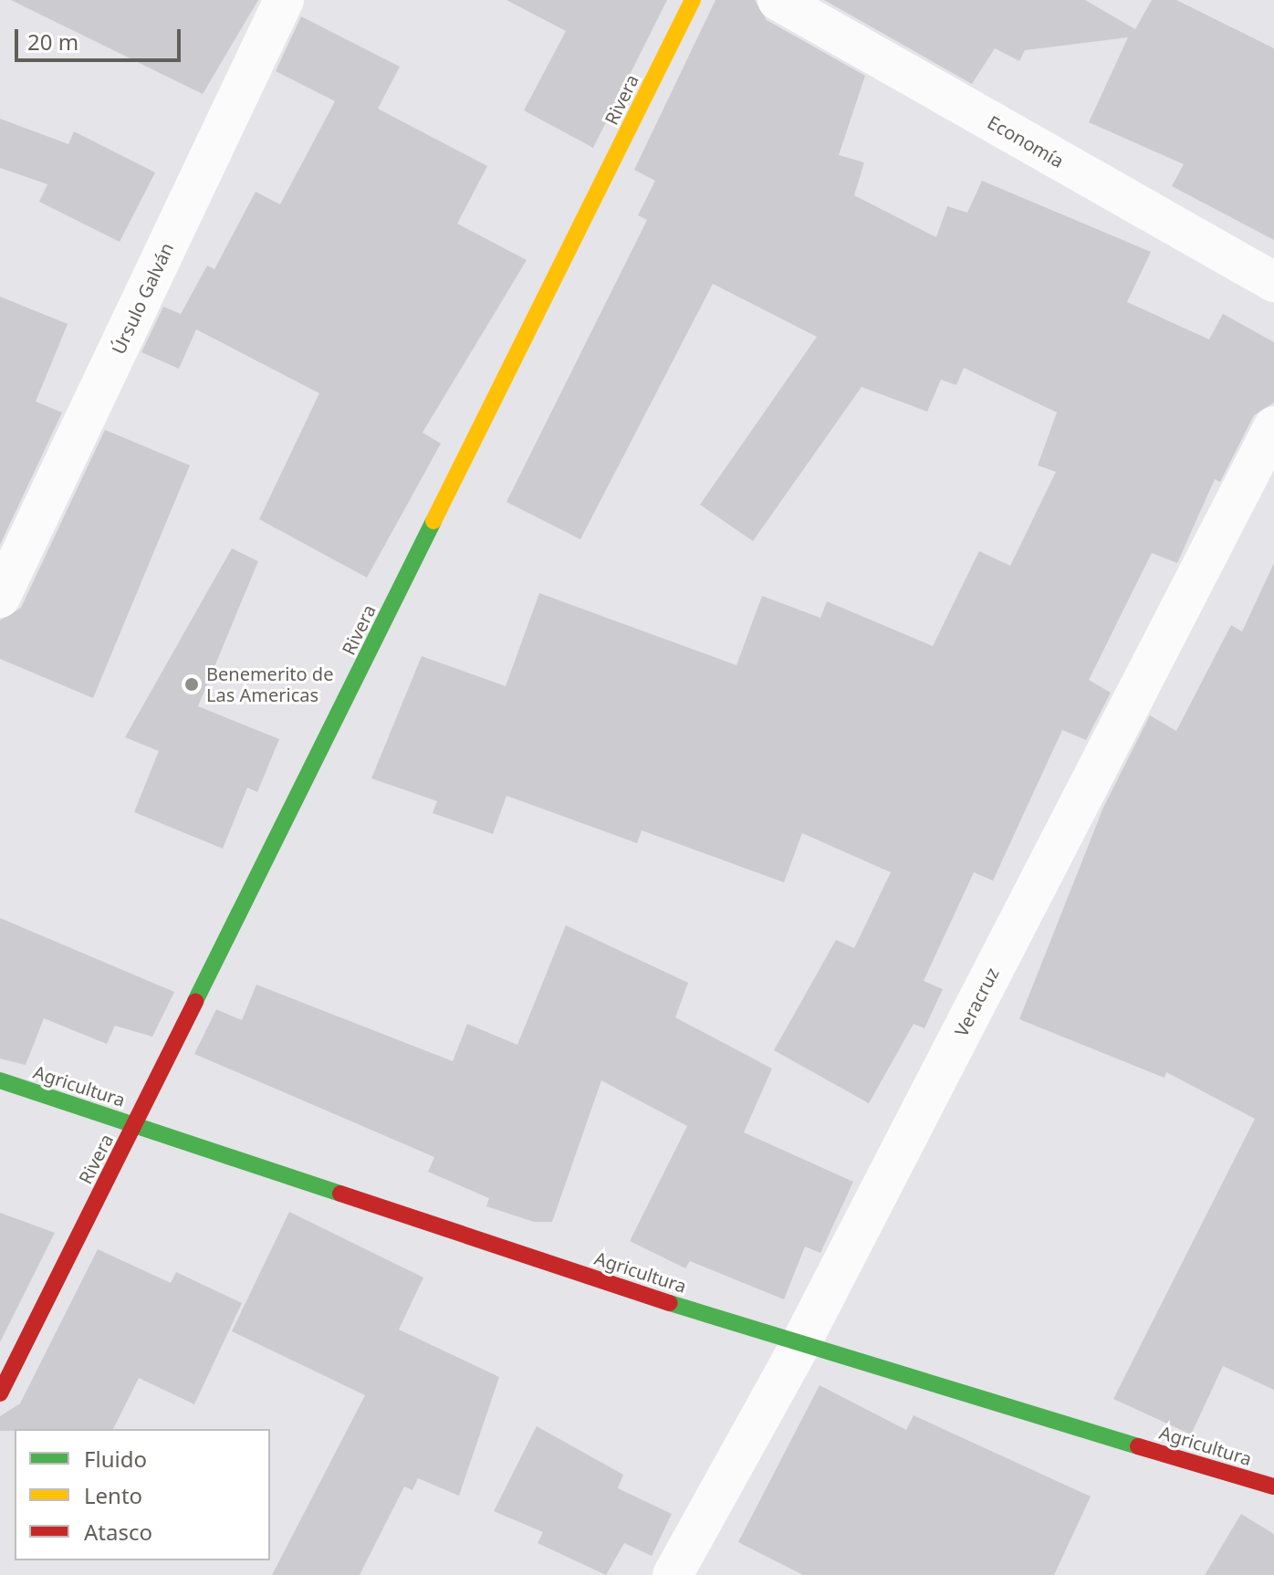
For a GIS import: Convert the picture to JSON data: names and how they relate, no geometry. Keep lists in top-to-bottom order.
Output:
{
  "streets": {
    "street": [
      "Rivera",
      "Economía",
      "Úrsulo Galván",
      "Veracruz",
      "Agricultura"
    ]
  },
  "crossings": [
    ["Rivera", "Agricultura"],
    ["Veracruz", "Agricultura"]
  ],
  "places": ["Benemerito de Las Americas"],
  "legend": ["Fluido", "Lento", "Atasco"],
  "scale_bar": "20 m"
}
